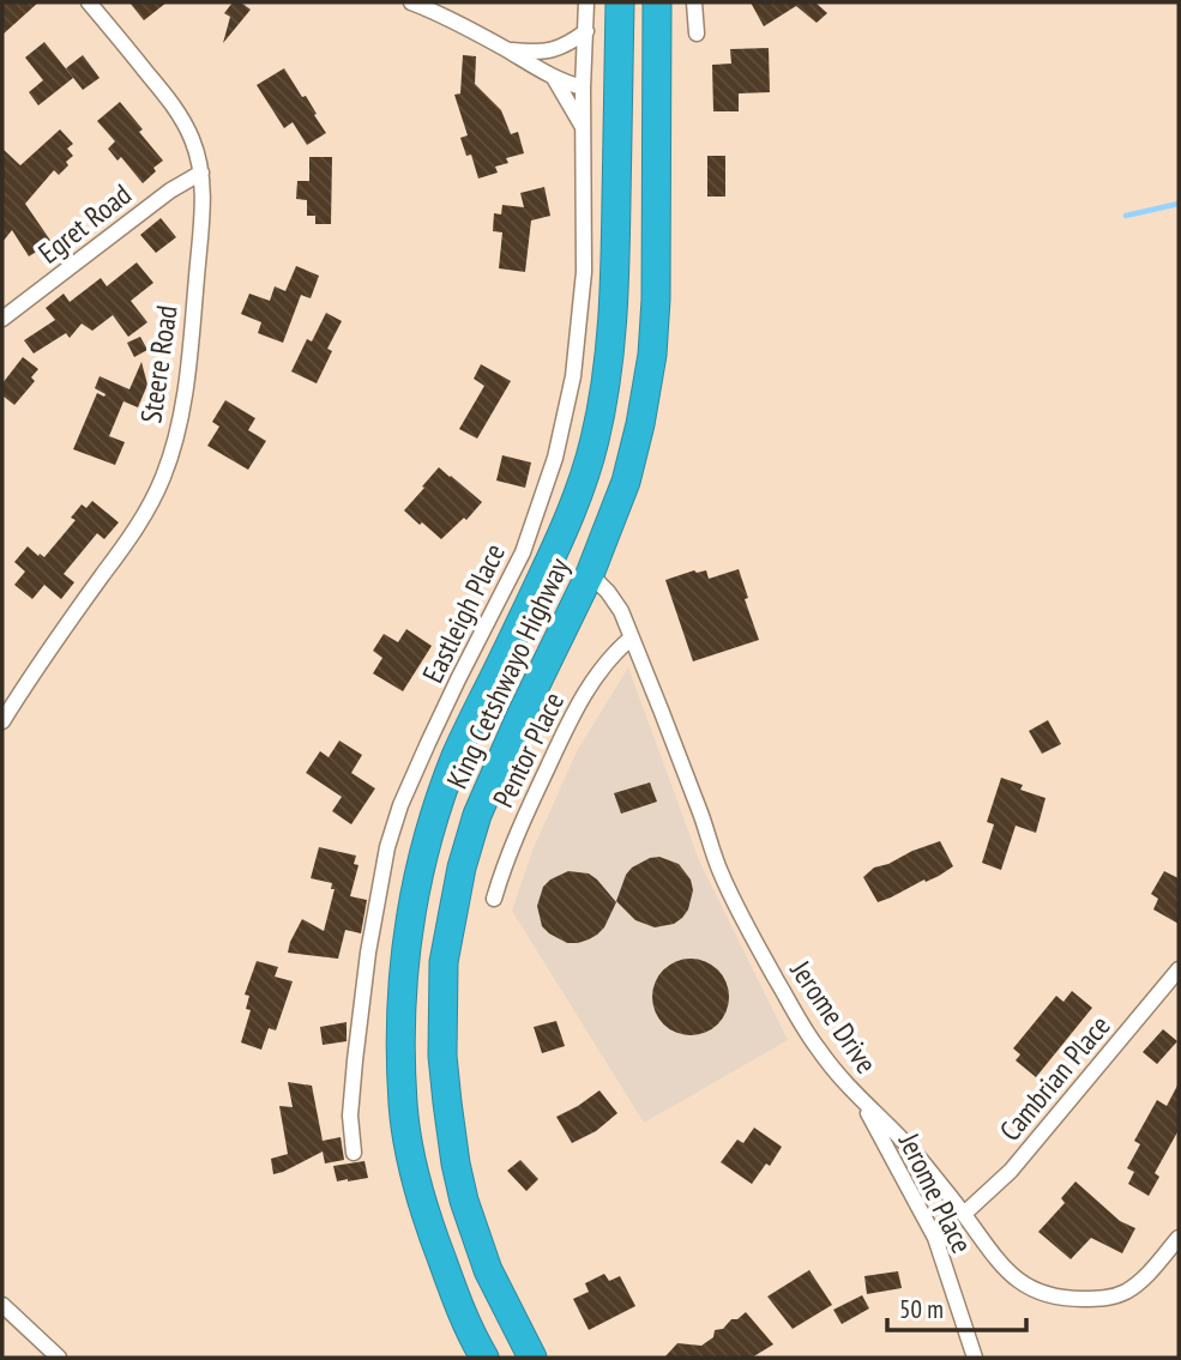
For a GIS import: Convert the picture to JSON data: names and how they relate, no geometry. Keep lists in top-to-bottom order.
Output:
{
  "streets": {
    "highway": ["King Cetshwayo Highway"],
    "street": [
      "Egret Road",
      "Steere Road",
      "Eastleigh Place",
      "Pentor Place",
      "Jerome Drive",
      "Cambrian Place",
      "Jerome Place"
    ]
  },
  "crossings": [
    ["Egret Road", "Steere Road"],
    ["King Cetshwayo Highway", "Jerome Drive"],
    ["Pentor Place", "Jerome Drive"],
    ["Jerome Drive", "Cambrian Place"],
    ["Jerome Drive", "Jerome Place"]
  ],
  "scale_bar": "50 m"
}
